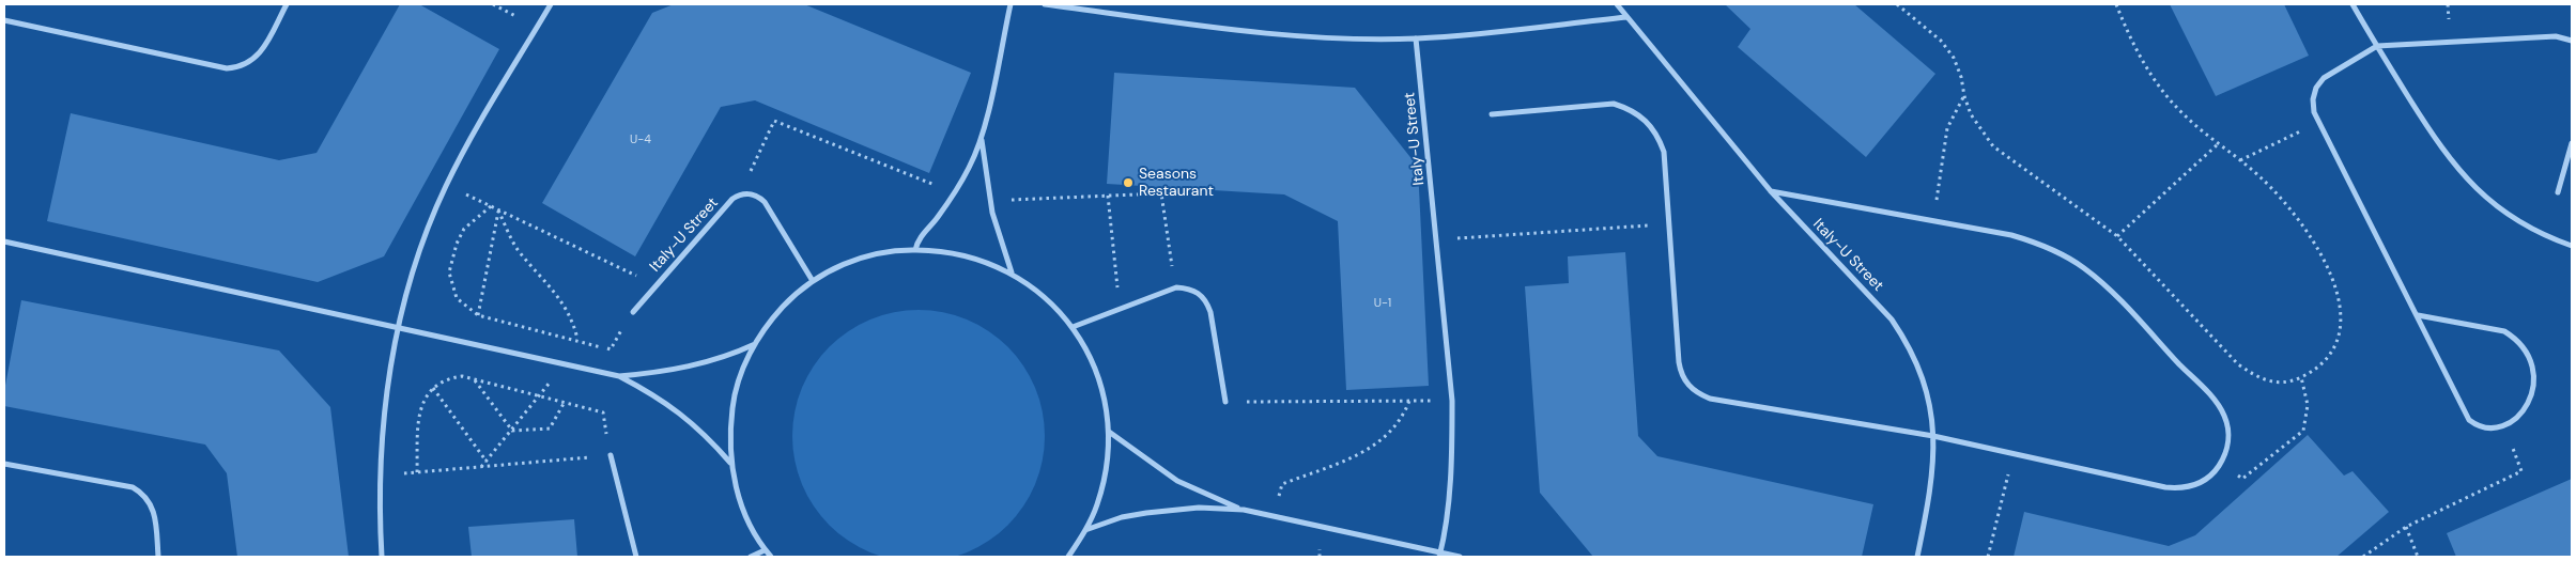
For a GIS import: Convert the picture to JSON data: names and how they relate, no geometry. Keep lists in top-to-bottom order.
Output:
{
  "streets": {
    "street": ["Italy-U Street"]
  },
  "places": ["Seasons Restaurant"],
  "house_numbers": ["U-4", "U-1"]
}
